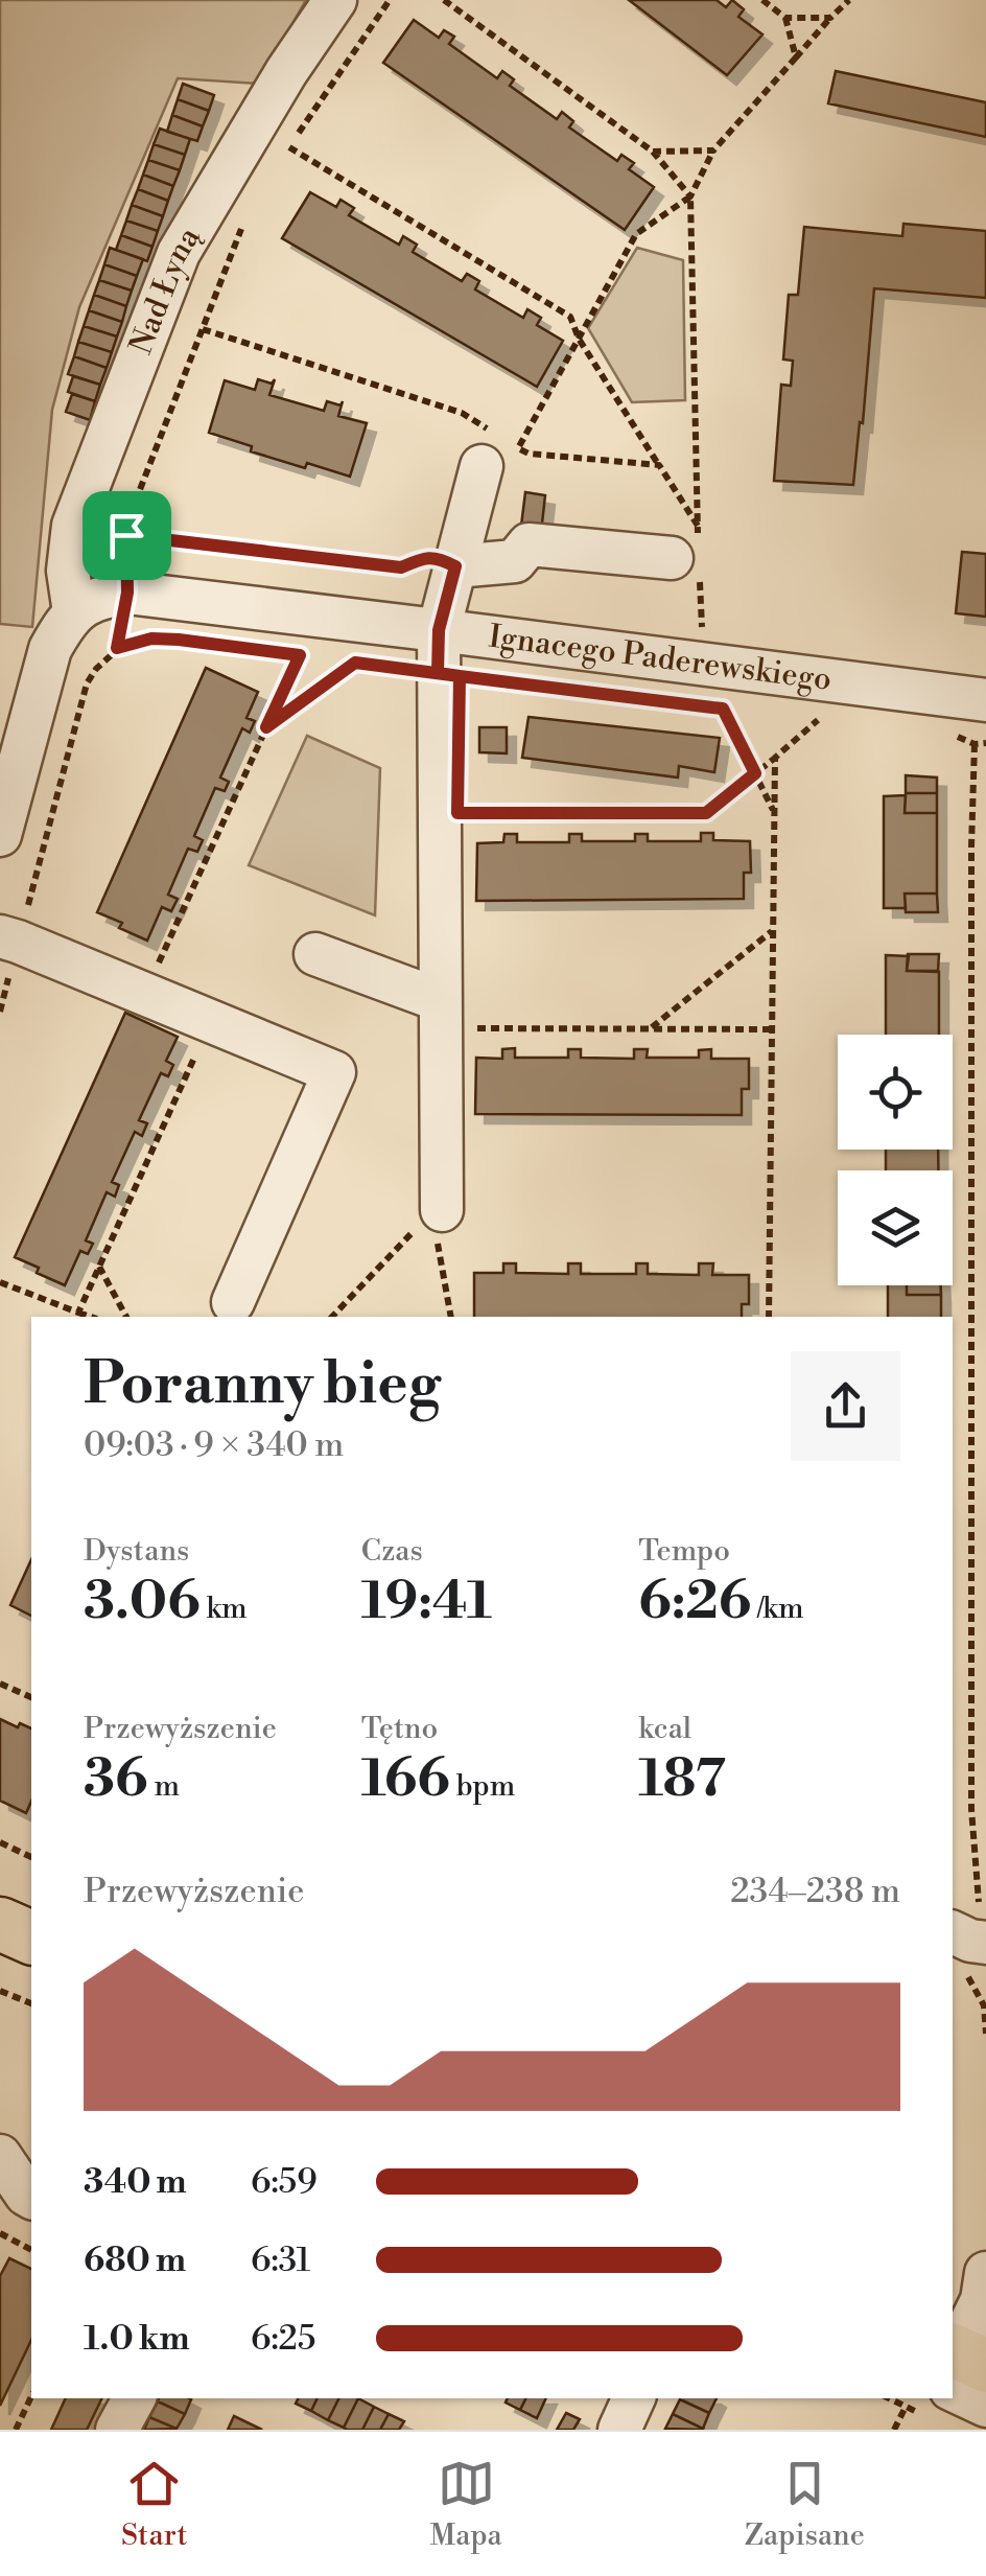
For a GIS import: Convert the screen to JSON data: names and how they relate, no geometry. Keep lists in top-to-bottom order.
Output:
{
  "streets": {
    "street": ["Nad Łyną", "Ignacego Paderewskiego"]
  },
  "crossings": [
    ["Nad Łyną", "Ignacego Paderewskiego"]
  ],
  "page": {
    "heading": ["Poranny bieg", "09:03 · 9 × 340 m"],
    "stats": [
      ["Dystans", "3.06 km"],
      ["Czas", "19:41"],
      ["Tempo", "6:26 /km"],
      ["Przewyższenie", "36 m"],
      ["Tętno", "166 bpm"],
      ["kcal", "187"]
    ],
    "chart": ["Przewyższenie", "234–238 m"],
    "list": [
      {
        "name": "340 m",
        "note": "6:59"
      },
      {
        "name": "680 m",
        "note": "6:31"
      },
      {
        "name": "1.0 km",
        "note": "6:25"
      }
    ],
    "tabs": ["Start", "Mapa", "Zapisane"]
  }
}
